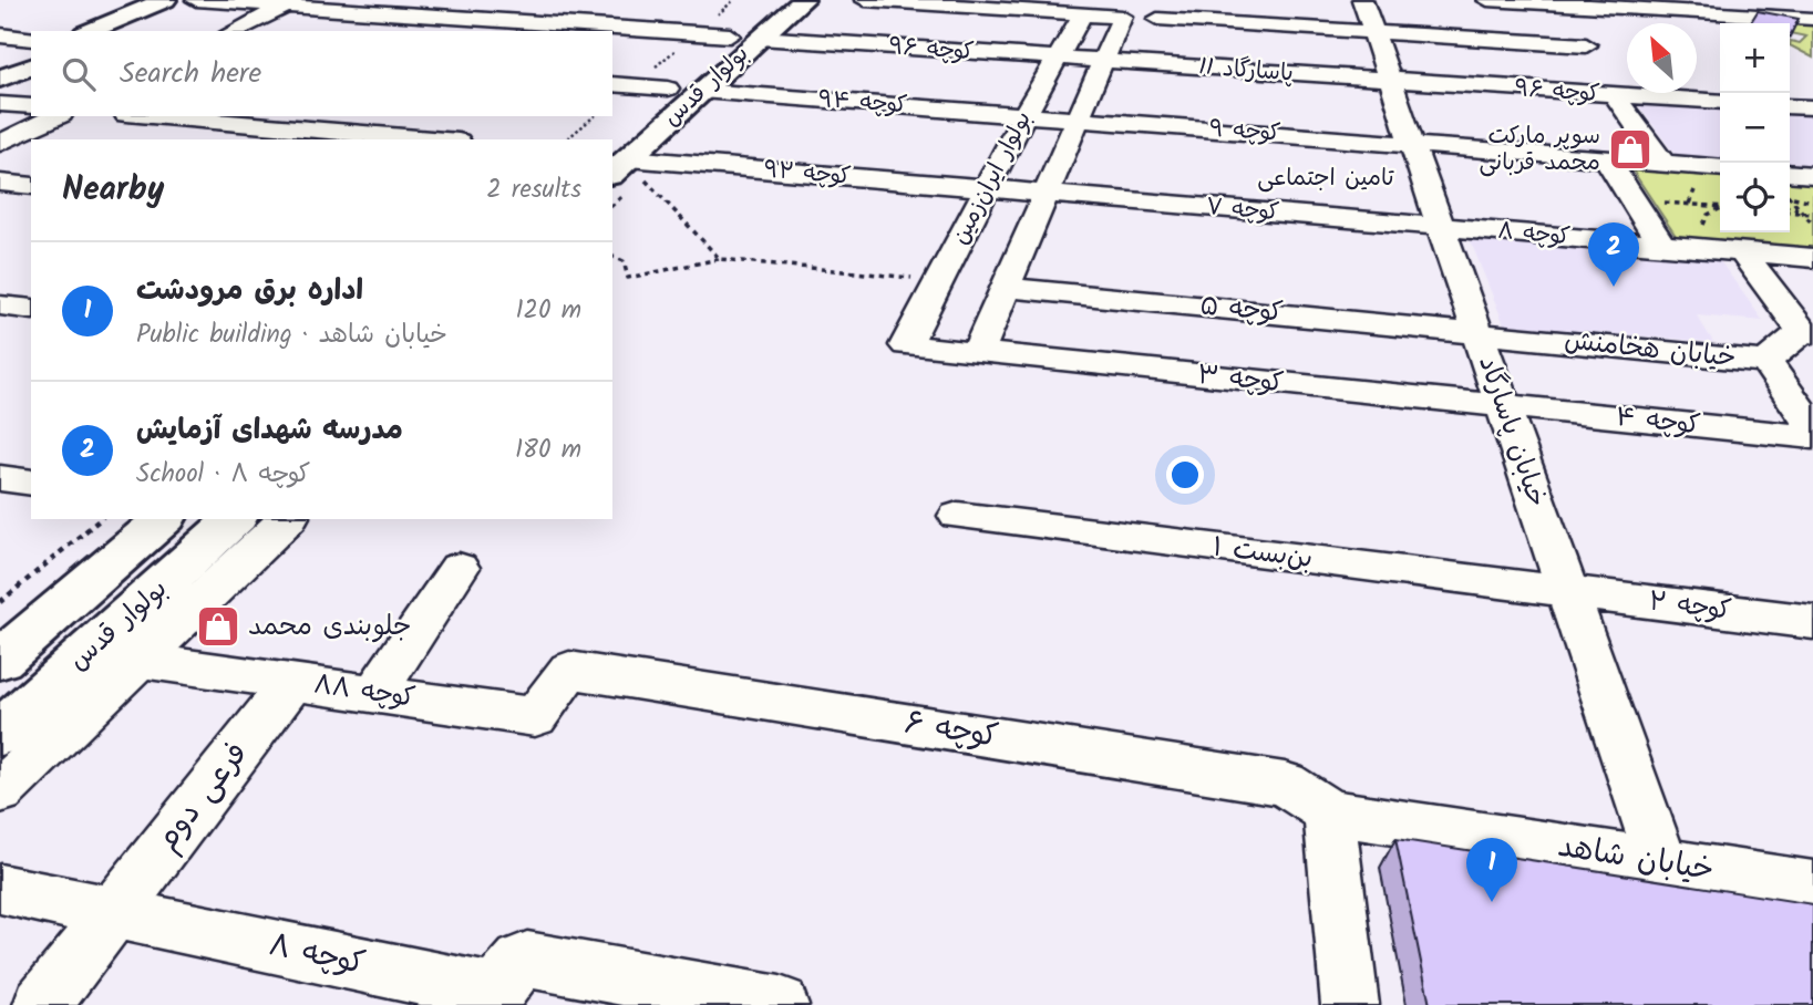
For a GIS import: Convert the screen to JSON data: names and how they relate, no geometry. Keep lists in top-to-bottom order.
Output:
{
  "streets": {
    "main road": ["بولوار قدس"],
    "street": [
      "کوچه ۹۶",
      "پاسارگاد 11",
      "کوچه ۹۴",
      "کوچه ۹",
      "کوچه ۹۲",
      "بولوار ایران‌زمین",
      "کوچه ۷",
      "کوچه ۸",
      "کوچه ۵",
      "خیابان هخامنش",
      "کوچه ۳",
      "کوچه ۴",
      "خیابان پاسارگاد",
      "بن‌بست ۱",
      "کوچه ۲",
      "کوچه ۸۸",
      "کوچه ۶",
      "فرعی دوم",
      "خیابان شاهد"
    ]
  },
  "crossings": [
    ["کوچه ۹۶", "پاسارگاد 11"],
    ["کوچه ۹۶", "بولوار قدس"],
    ["کوچه ۹۶", "بولوار ایران‌زمین"],
    ["کوچه ۹۶", "خیابان پاسارگاد"],
    ["پاسارگاد 11", "بولوار ایران‌زمین"],
    ["پاسارگاد 11", "خیابان پاسارگاد"],
    ["بولوار قدس", "کوچه ۹۴"],
    ["بولوار قدس", "کوچه ۹۲"],
    ["کوچه ۹۴", "کوچه ۹"],
    ["کوچه ۹۴", "بولوار ایران‌زمین"],
    ["کوچه ۹", "بولوار ایران‌زمین"],
    ["کوچه ۹", "خیابان پاسارگاد"],
    ["کوچه ۹۲", "بولوار ایران‌زمین"],
    ["کوچه ۹۲", "کوچه ۷"],
    ["بولوار ایران‌زمین", "کوچه ۷"],
    ["بولوار ایران‌زمین", "کوچه ۵"],
    ["بولوار ایران‌زمین", "کوچه ۳"],
    ["کوچه ۷", "کوچه ۸"],
    ["کوچه ۷", "خیابان پاسارگاد"],
    ["کوچه ۸", "خیابان پاسارگاد"],
    ["کوچه ۸", "فرعی دوم"],
    ["کوچه ۵", "خیابان هخامنش"],
    ["کوچه ۵", "خیابان پاسارگاد"],
    ["خیابان هخامنش", "خیابان پاسارگاد"],
    ["کوچه ۳", "کوچه ۴"],
    ["کوچه ۳", "خیابان پاسارگاد"],
    ["کوچه ۴", "خیابان پاسارگاد"],
    ["خیابان پاسارگاد", "بن‌بست ۱"],
    ["خیابان پاسارگاد", "کوچه ۲"],
    ["خیابان پاسارگاد", "خیابان شاهد"],
    ["بن‌بست ۱", "کوچه ۲"],
    ["کوچه ۸۸", "کوچه ۶"],
    ["کوچه ۸۸", "فرعی دوم"],
    ["کوچه ۶", "خیابان شاهد"]
  ],
  "districts": ["تامین اجتماعی"],
  "places": {
    "shop": ["سوپر مارکت محمد قربانی", "جلوبندی محمد"]
  },
  "north": "top left",
  "page": {
    "map_buttons": ["+", "−"],
    "search": "Search here",
    "heading": ["Nearby", "2 results"],
    "pins": ["2", "1"],
    "list": [
      {
        "mark": "1",
        "name": "اداره برق مرودشت",
        "note": "Public building · خیابان شاهد",
        "value": "120 m"
      },
      {
        "mark": "2",
        "name": "مدرسه شهدای آزمایش",
        "note": "School · کوچه ۸",
        "value": "180 m"
      }
    ]
  }
}
